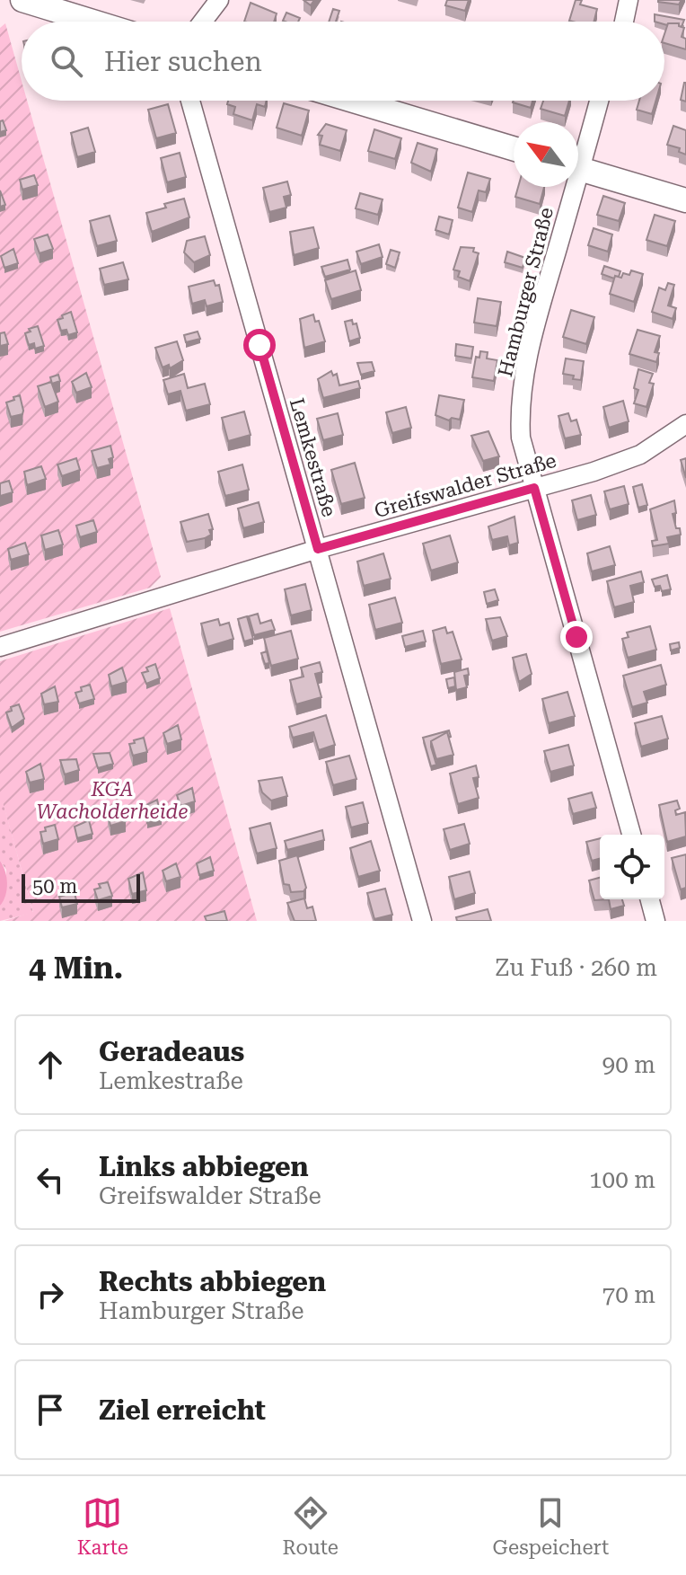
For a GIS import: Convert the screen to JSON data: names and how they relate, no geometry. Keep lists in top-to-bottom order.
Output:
{
  "streets": {
    "street": ["Hamburger Straße", "Lemkestraße", "Greifswalder Straße"]
  },
  "crossings": [
    ["Hamburger Straße", "Greifswalder Straße"],
    ["Lemkestraße", "Greifswalder Straße"]
  ],
  "parks": ["KGA Wacholderheide"],
  "scale_bar": "50 m",
  "north": "top left",
  "page": {
    "search": "Hier suchen",
    "scale": "50 m",
    "heading": ["4 Min.", "Zu Fuß · 260 m"],
    "list": [
      ["Geradeaus", "Lemkestraße", "90 m"],
      ["Links abbiegen", "Greifswalder Straße", "100 m"],
      ["Rechts abbiegen", "Hamburger Straße", "70 m"],
      "Ziel erreicht"
    ],
    "nav": ["Karte", "Route", "Gespeichert"]
  }
}
